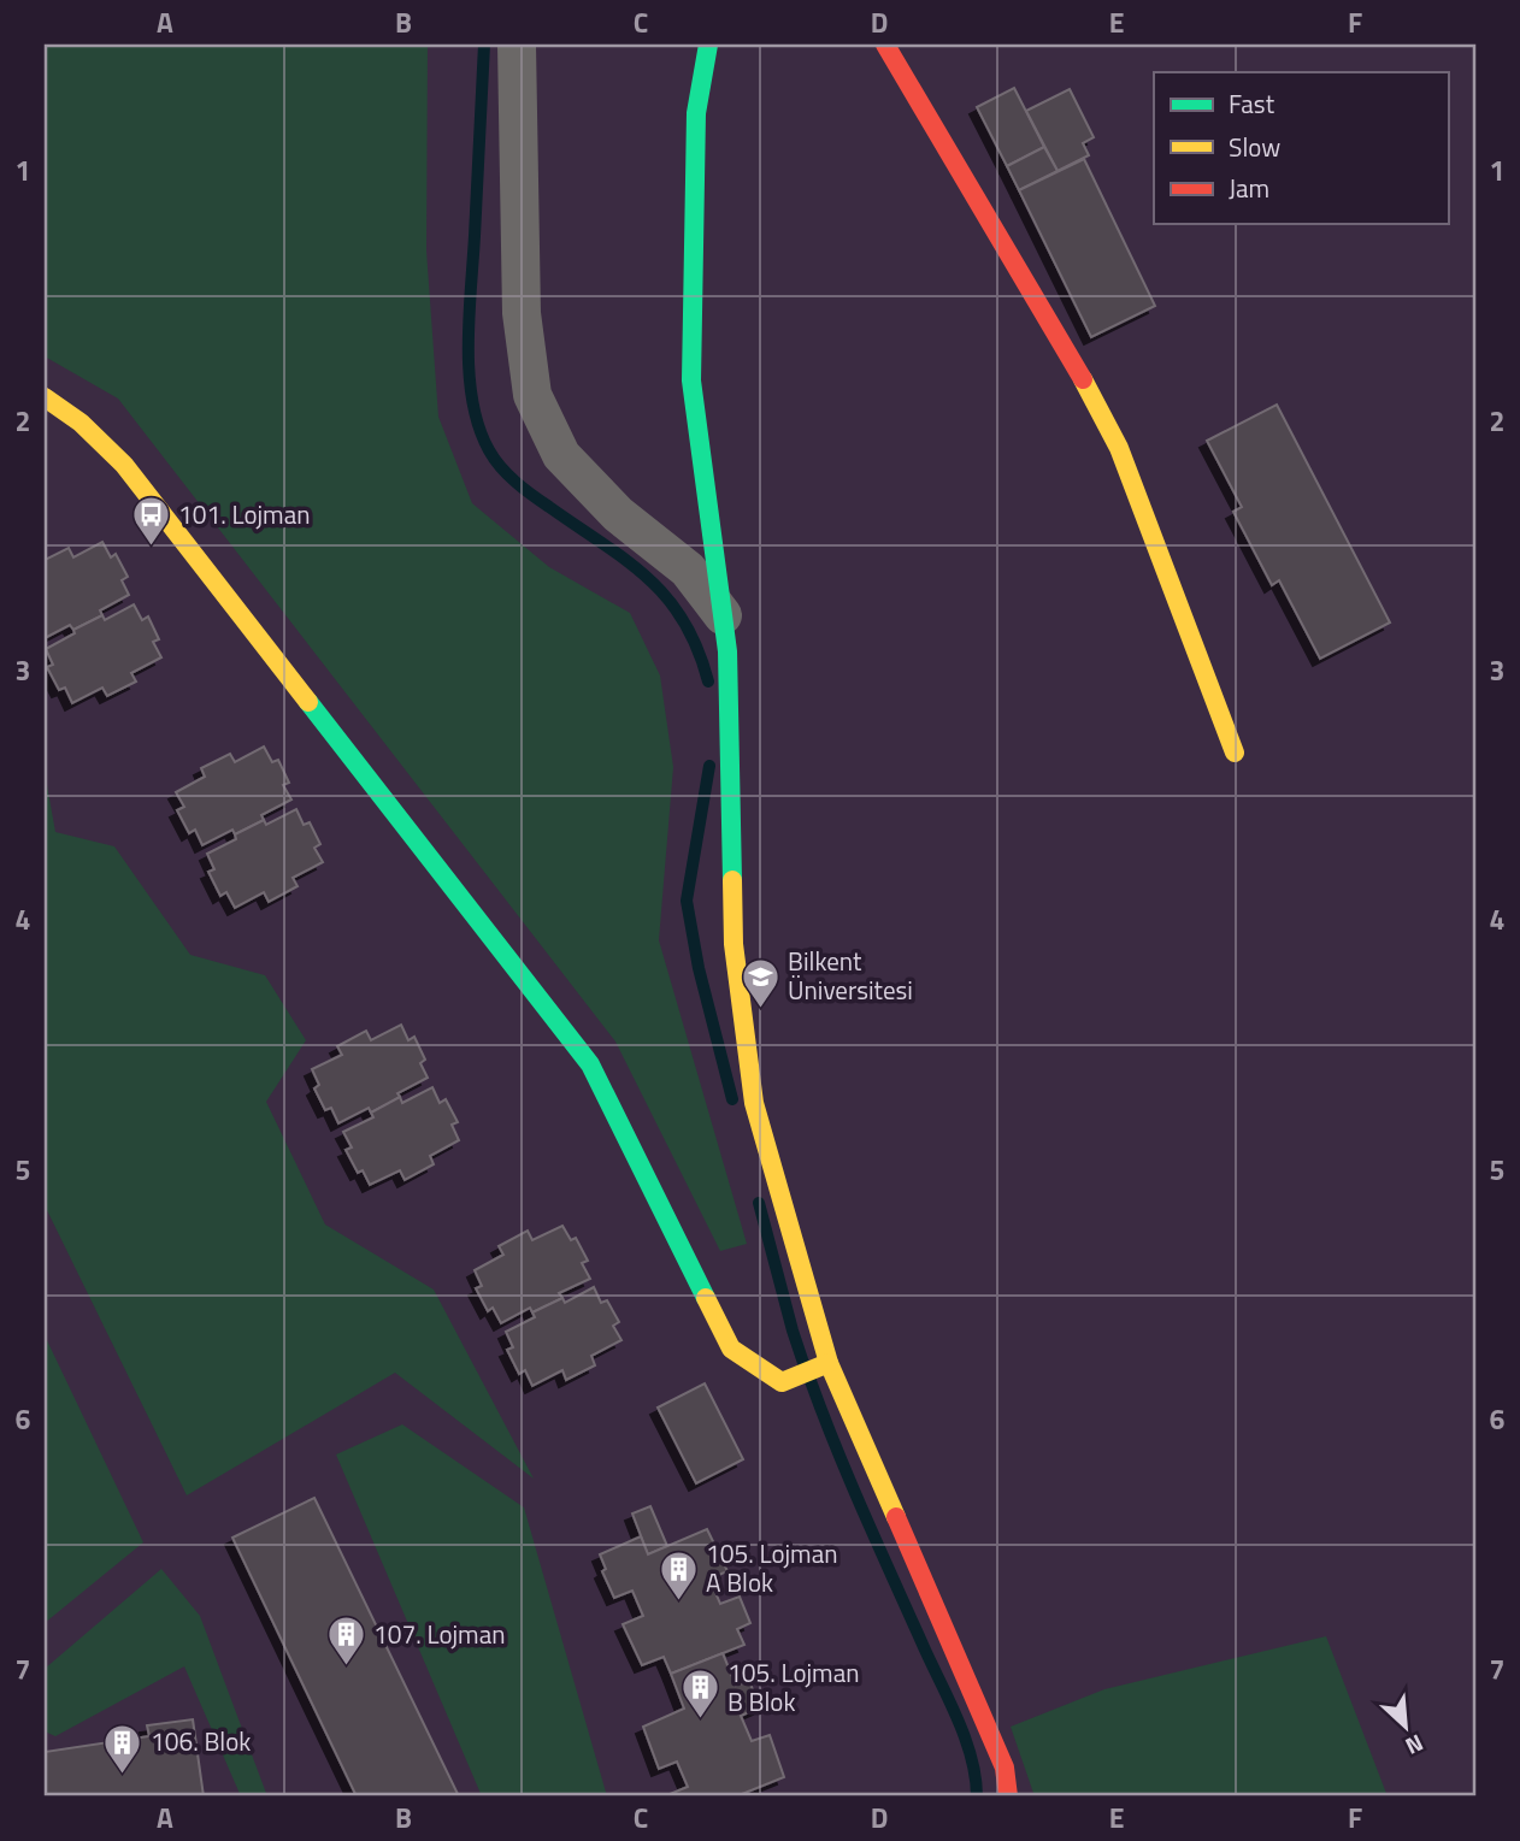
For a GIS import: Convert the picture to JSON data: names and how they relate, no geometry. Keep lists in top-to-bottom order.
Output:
{
  "places": {
    "bus stop": ["101. Lojman"],
    "school or university": ["Bilkent Üniversitesi"],
    "building": [
      "105. Lojman A Blok",
      "107. Lojman",
      "105. Lojman B Blok",
      "106. Blok"
    ]
  },
  "legend": ["Fast", "Slow", "Jam"],
  "north": "bottom right",
  "grid": {
    "columns": [
      "A",
      "B",
      "C",
      "D",
      "E",
      "F"
    ],
    "rows": [
      "1",
      "2",
      "3",
      "4",
      "5",
      "6",
      "7"
    ]
  }
}
